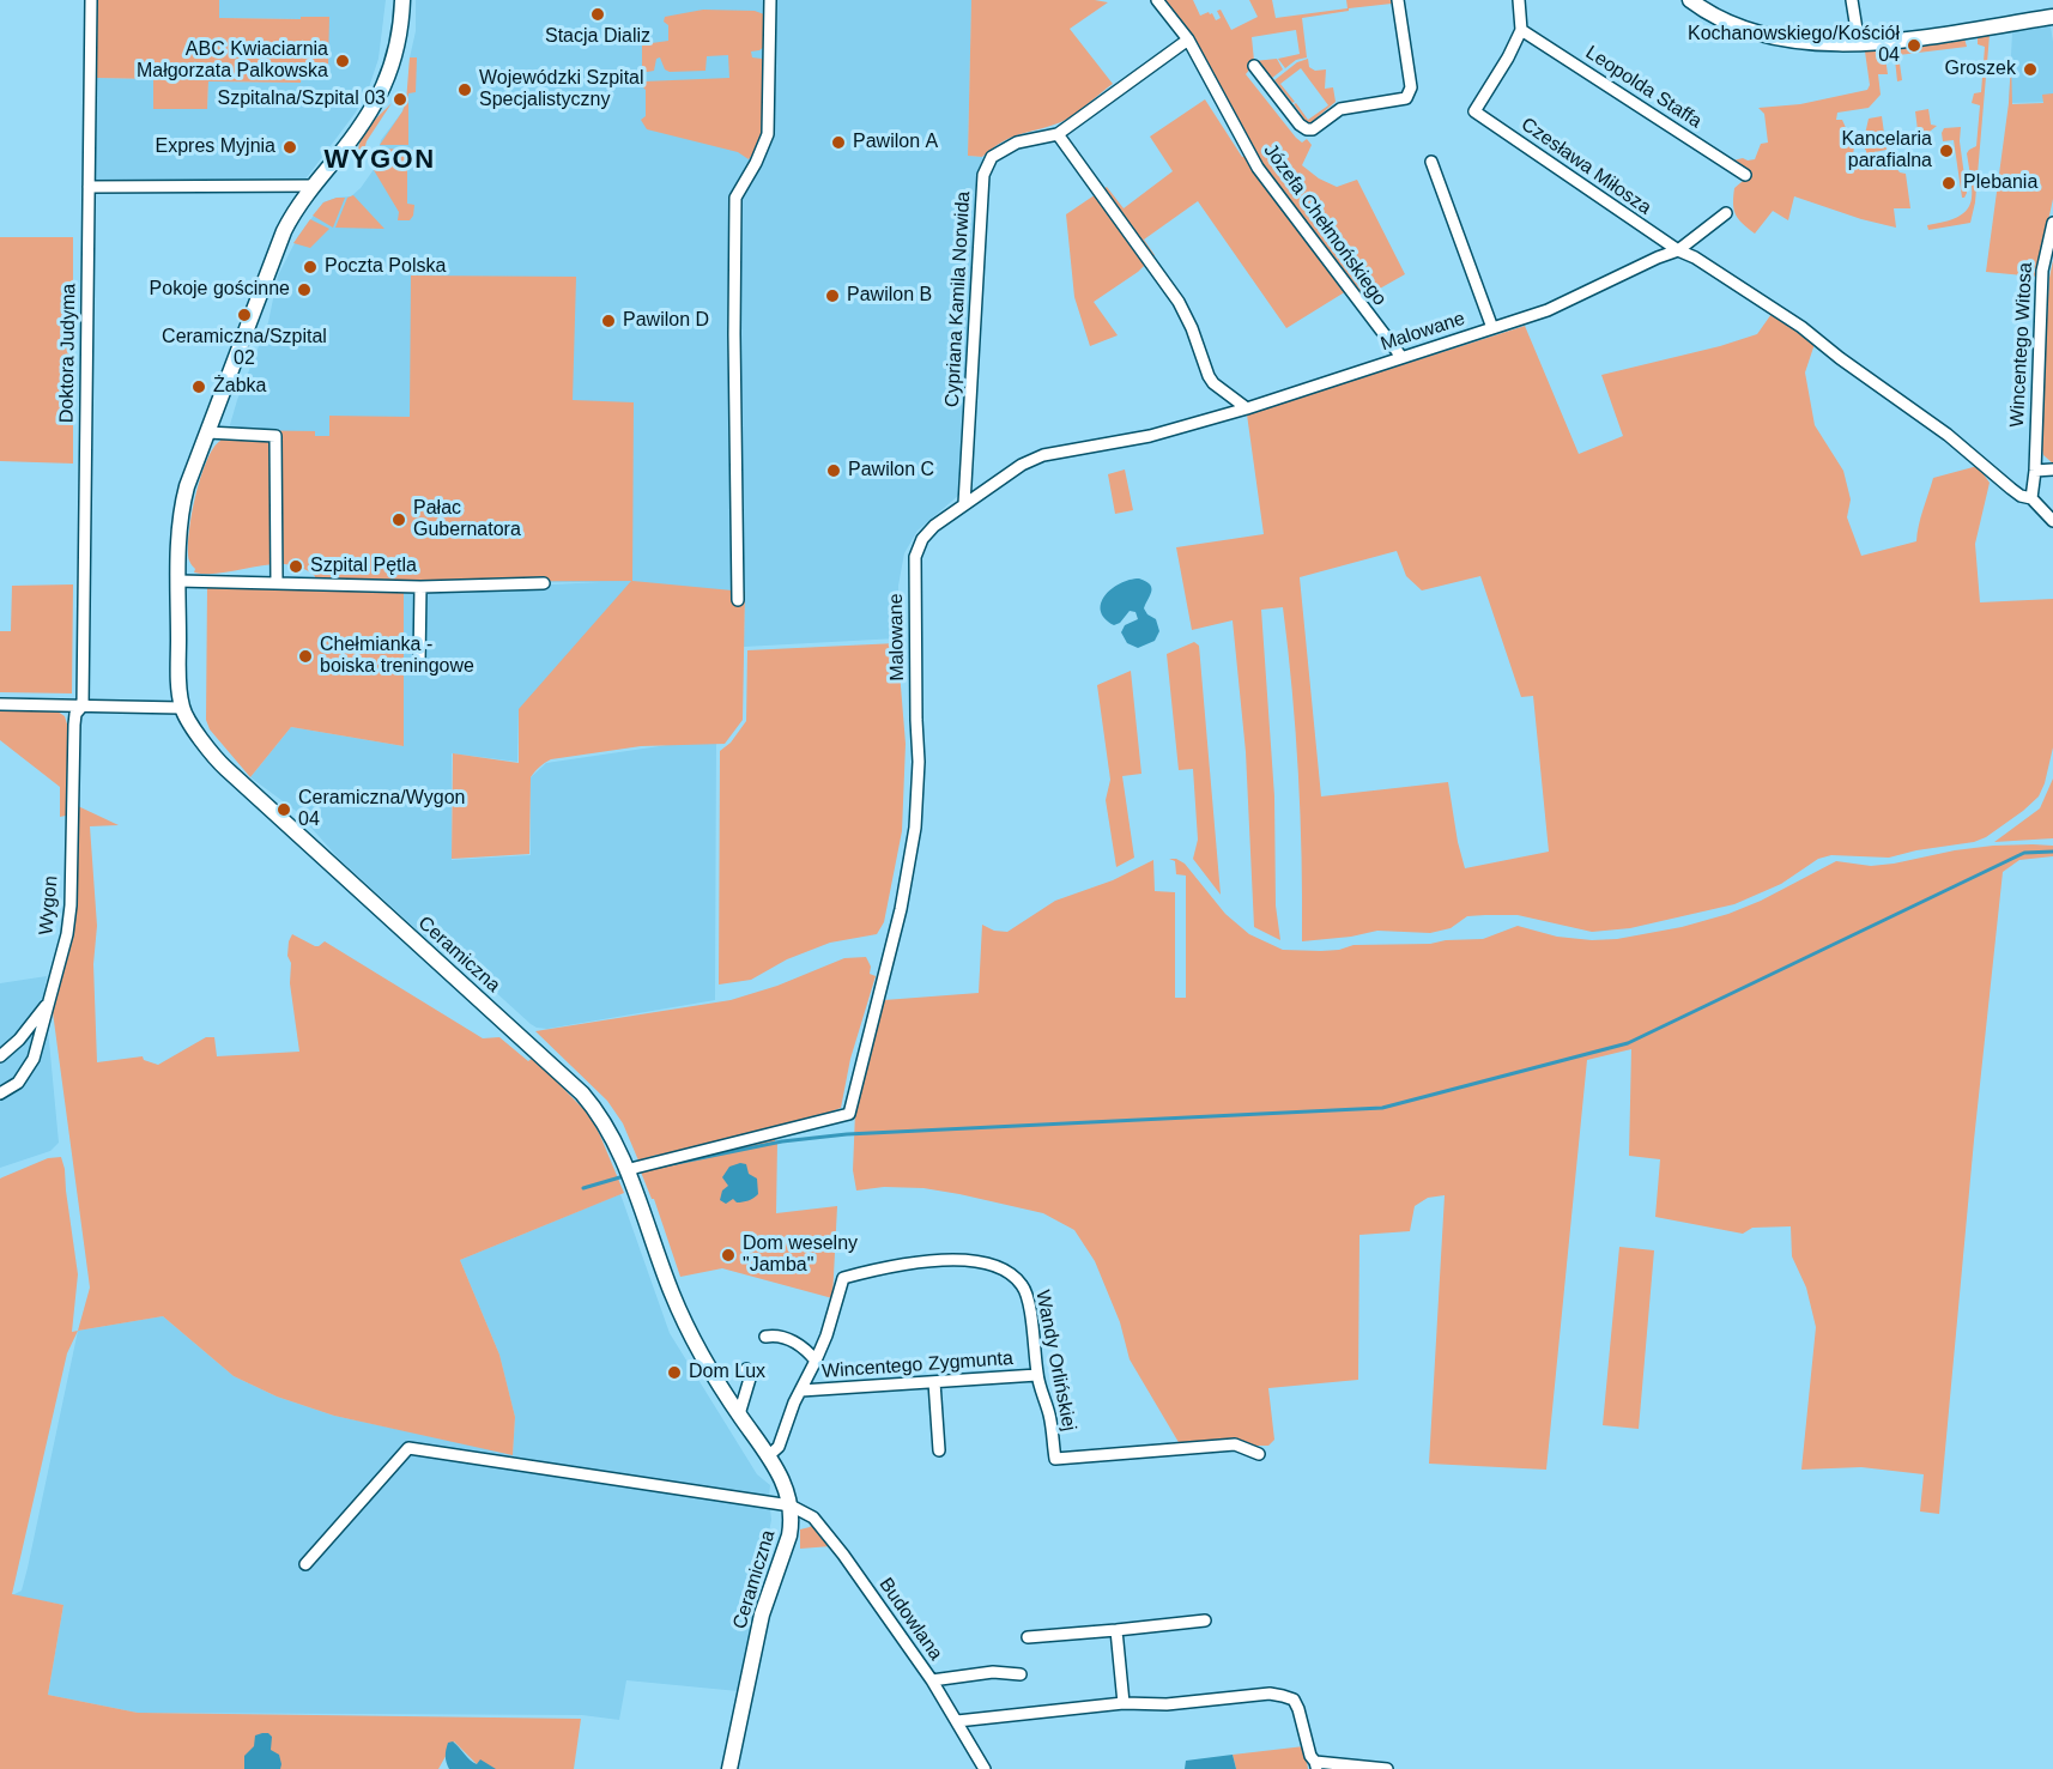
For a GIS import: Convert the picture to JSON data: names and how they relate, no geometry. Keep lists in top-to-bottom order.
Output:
{
  "streets": {
    "street": [
      "Leopolda Staffa",
      "Czesława Miłosza",
      "Józefa Chełmońskiego",
      "Cypriana Kamila Norwida",
      "Malowane",
      "Wincentego Witosa",
      "Doktora Judyma",
      "Wygon",
      "Ceramiczna",
      "Wandy Orlińskiej",
      "Wincentego Zygmunta",
      "Budowlana"
    ]
  },
  "crossings": [
    ["Leopolda Staffa", "Czesława Miłosza"],
    ["Czesława Miłosza", "Malowane"],
    ["Józefa Chełmońskiego", "Cypriana Kamila Norwida"],
    ["Józefa Chełmońskiego", "Malowane"],
    ["Cypriana Kamila Norwida", "Malowane"],
    ["Malowane", "Ceramiczna"],
    ["Doktora Judyma", "Wygon"],
    ["Ceramiczna", "Budowlana"],
    ["Wandy Orlińskiej", "Wincentego Zygmunta"]
  ],
  "districts": ["WYGON"],
  "places": [
    "Stacja Dializ",
    "Kochanowskiego/Kościół 04",
    "ABC Kwiaciarnia Małgorzata Palkowska",
    "Groszek",
    "Wojewódzki Szpital Specjalistyczny",
    "Szpitalna/Szpital 03",
    "Pawilon A",
    "Expres Myjnia",
    "Kancelaria parafialna",
    "Plebania",
    "Poczta Polska",
    "Pokoje gościnne",
    "Pawilon B",
    "Ceramiczna/Szpital 02",
    "Pawilon D",
    "Żabka",
    "Pawilon C",
    "Pałac Gubernatora",
    "Szpital Pętla",
    "Chełmianka - boiska treningowe",
    "Ceramiczna/Wygon 04",
    "Dom weselny \"Jamba\"",
    "Dom Lux"
  ]
}
